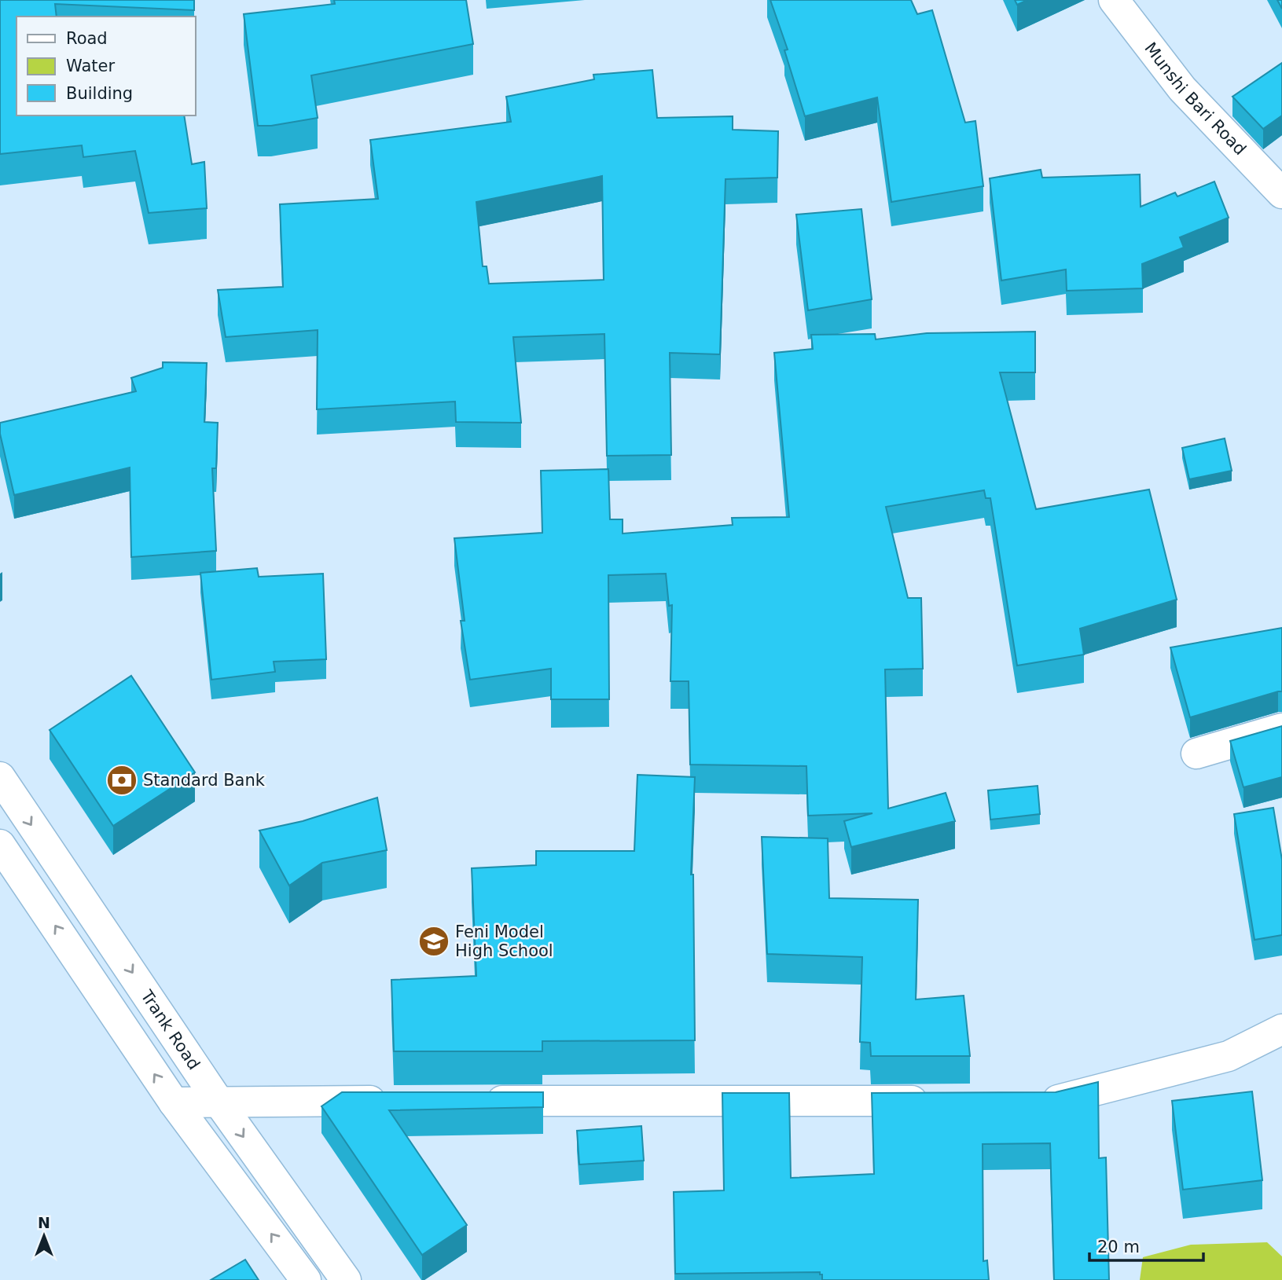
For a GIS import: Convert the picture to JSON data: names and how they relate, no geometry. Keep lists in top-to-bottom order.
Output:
{
  "streets": {
    "street": ["Munshi Bari Road", "Trank Road"]
  },
  "places": {
    "bank": ["Standard Bank"],
    "school or university": ["Feni Model High School"]
  },
  "legend": ["Road", "Water", "Building"],
  "scale_bar": "20 m",
  "north": "top"
}
